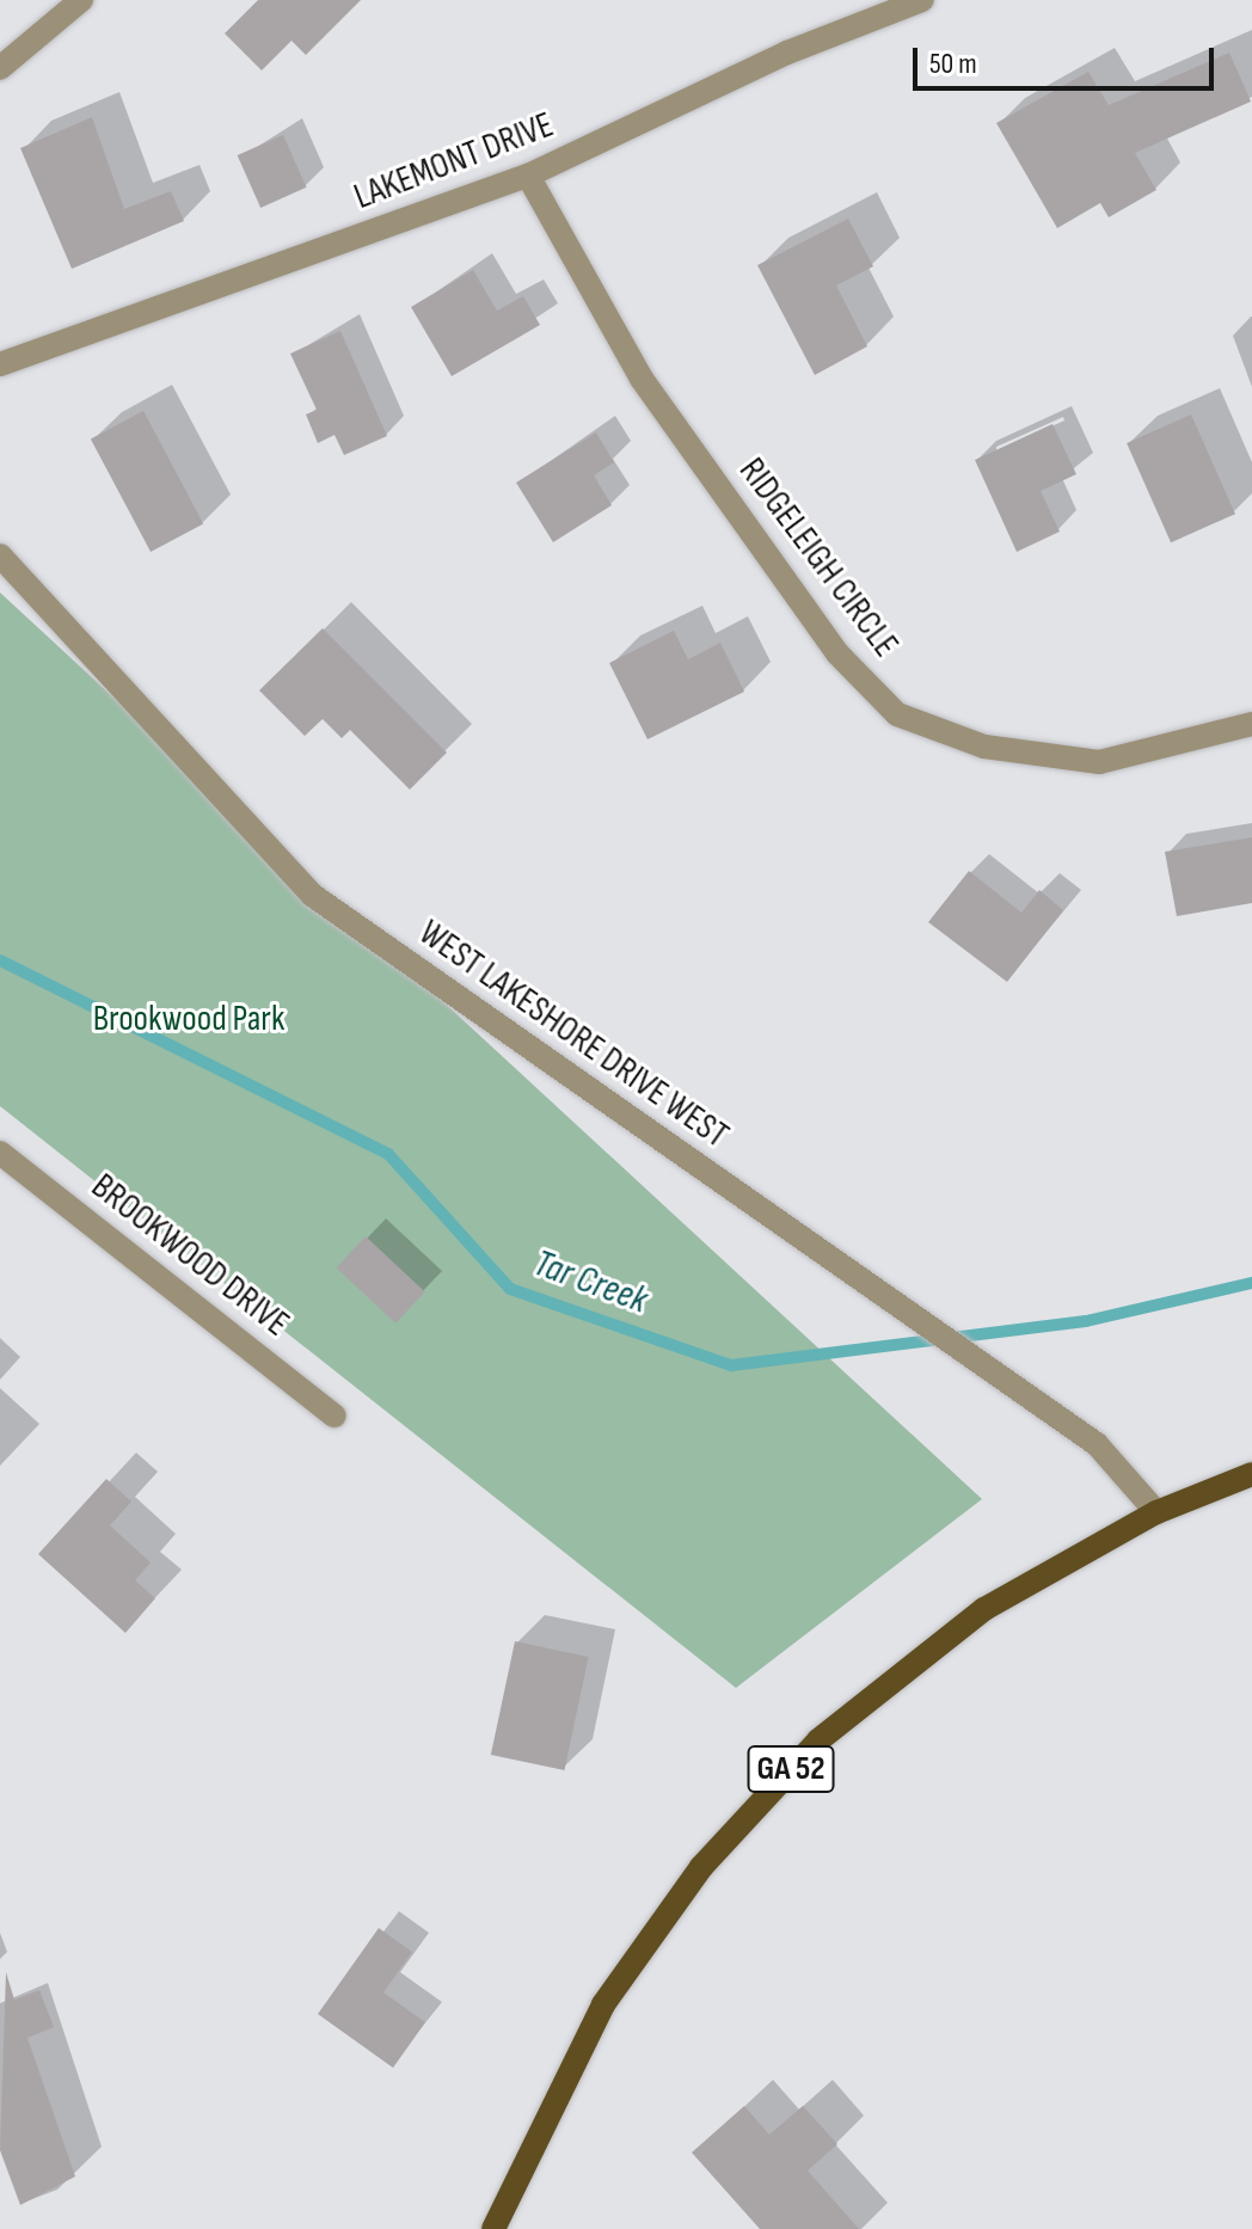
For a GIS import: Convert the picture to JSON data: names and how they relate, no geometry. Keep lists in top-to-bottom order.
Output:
{
  "streets": {
    "main road": ["GA 52"],
    "street": [
      "LAKEMONT DRIVE",
      "RIDGELEIGH CIRCLE",
      "WEST LAKESHORE DRIVE WEST",
      "BROOKWOOD DRIVE"
    ]
  },
  "crossings": [
    ["LAKEMONT DRIVE", "RIDGELEIGH CIRCLE"],
    ["WEST LAKESHORE DRIVE WEST", "GA 52"]
  ],
  "water": ["Tar Creek"],
  "parks": ["Brookwood Park"],
  "scale_bar": "50 m"
}
